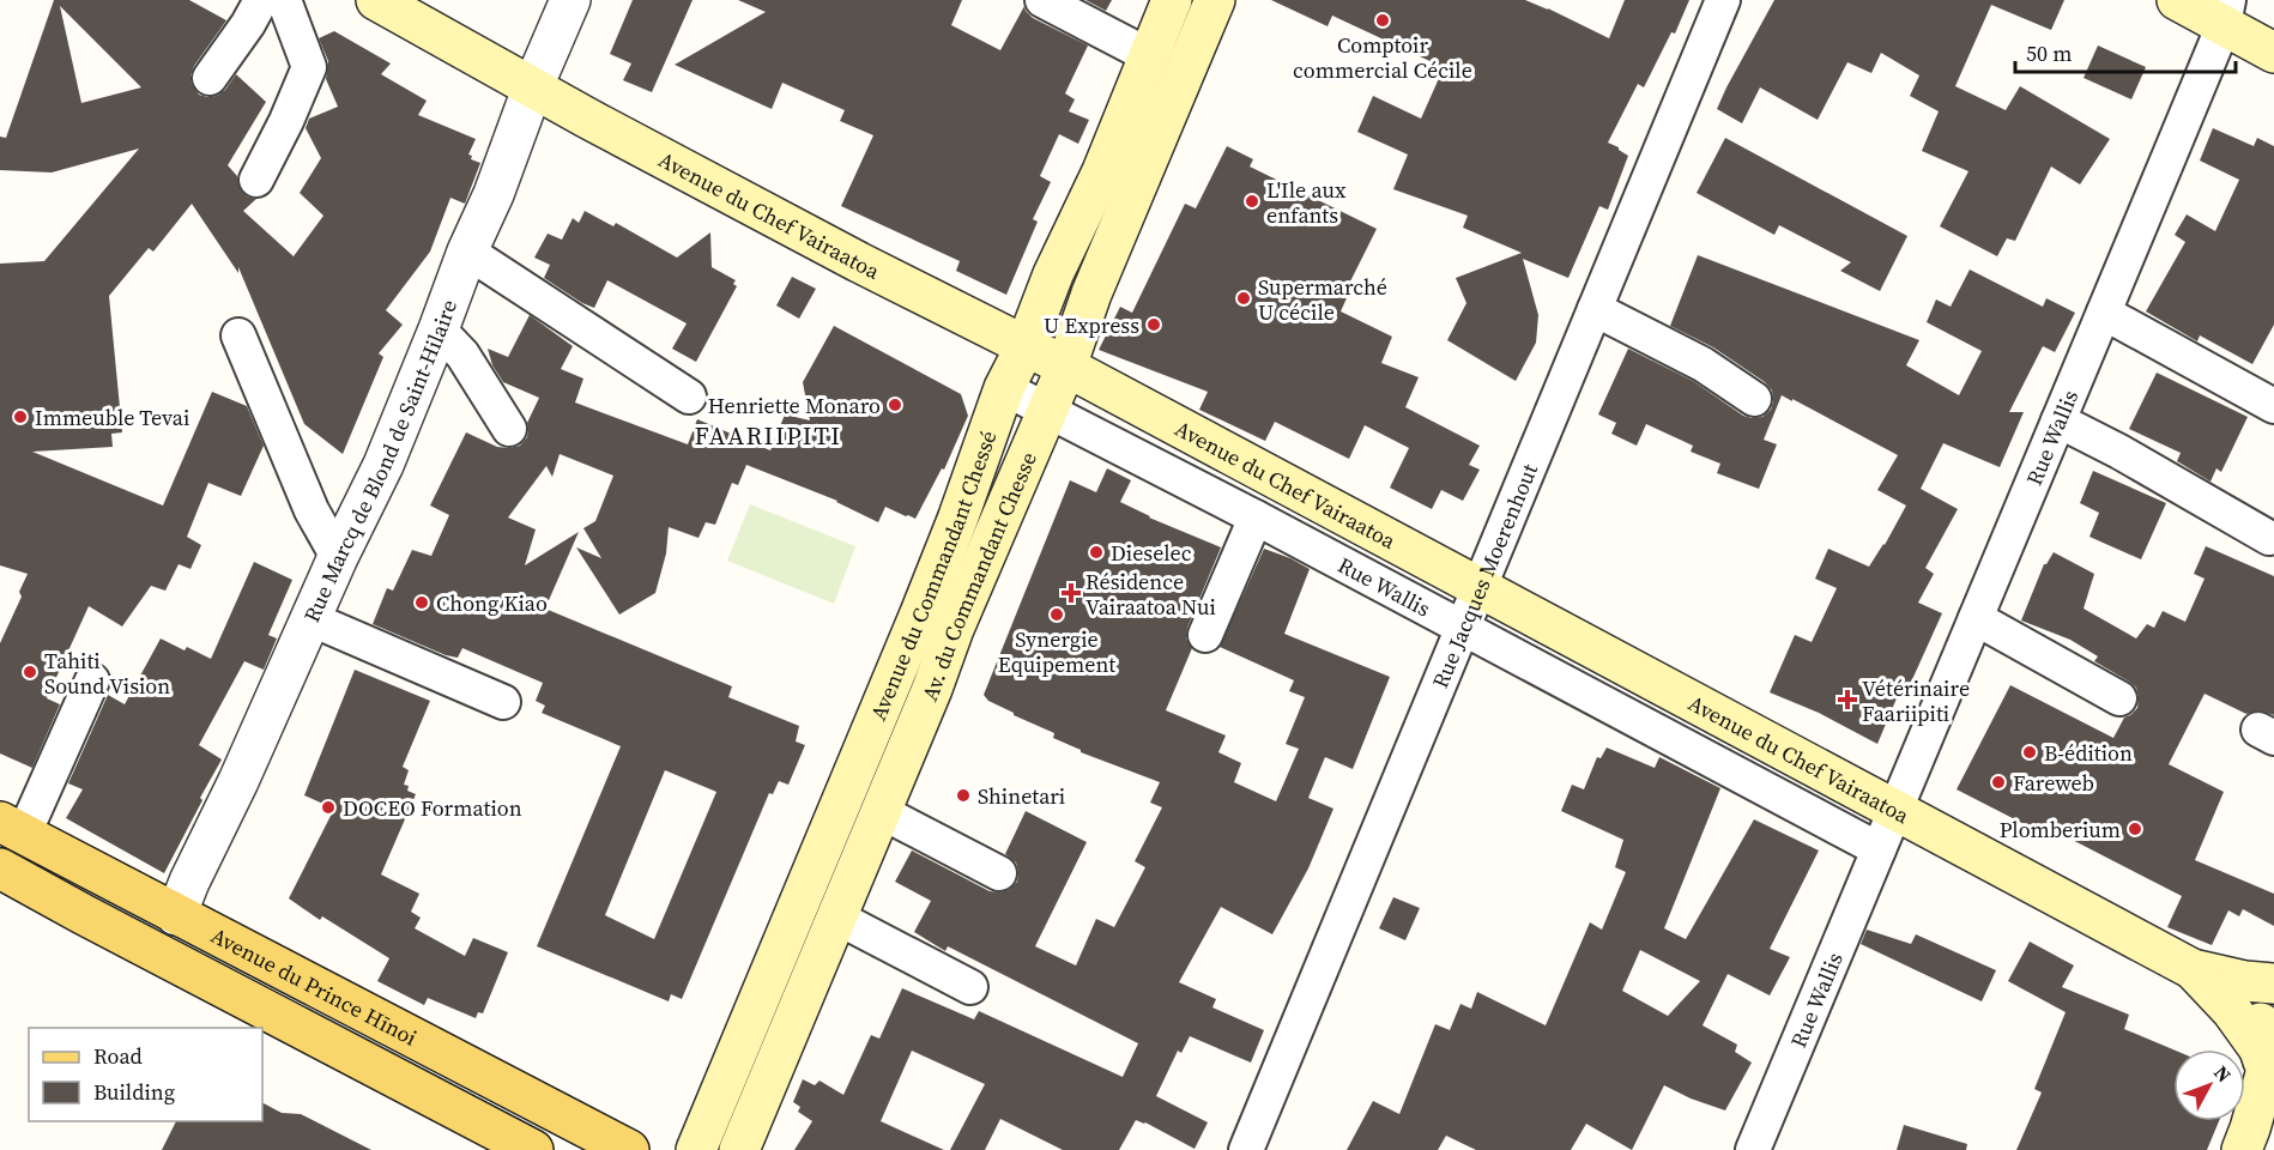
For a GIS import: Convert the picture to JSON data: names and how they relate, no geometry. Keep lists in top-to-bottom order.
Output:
{
  "streets": {
    "main road": [
      "Avenue du Chef Vairaatoa",
      "Avenue du Commandant Chessé",
      "Av. du Commandant Chesse",
      "Avenue du Prince Hīnoi"
    ],
    "street": ["Rue Wallis", "Rue Marcq de Blond de Saint-Hilaire", "Rue Jacques Moerenhout"]
  },
  "crossings": [
    ["Avenue du Chef Vairaatoa", "Rue Wallis"],
    ["Avenue du Chef Vairaatoa", "Rue Marcq de Blond de Saint-Hilaire"],
    ["Avenue du Chef Vairaatoa", "Avenue du Commandant Chessé"],
    ["Avenue du Chef Vairaatoa", "Rue Jacques Moerenhout"],
    ["Avenue du Chef Vairaatoa", "Av. du Commandant Chesse"],
    ["Rue Wallis", "Avenue du Commandant Chessé"],
    ["Rue Wallis", "Rue Jacques Moerenhout"],
    ["Rue Wallis", "Av. du Commandant Chesse"],
    ["Rue Marcq de Blond de Saint-Hilaire", "Avenue du Prince Hīnoi"]
  ],
  "districts": ["FAARIIPITI"],
  "places": {
    "other": [
      "Comptoir commercial Cécile",
      "L'Ile aux enfants",
      "Supermarché U cécile",
      "U Express",
      "Henriette Monaro",
      "Immeuble Tevai",
      "Dieselec",
      "Chong Kiao",
      "Synergie Equipement",
      "Tahiti Sound Vision",
      "B-édition",
      "Fareweb",
      "Shinetari",
      "DOCEO Formation",
      "Plomberium"
    ],
    "health": ["Résidence Vairaatoa Nui", "Vétérinaire Faariipiti"]
  },
  "legend": ["Road", "Building"],
  "scale_bar": "50 m",
  "north": "top right"
}
